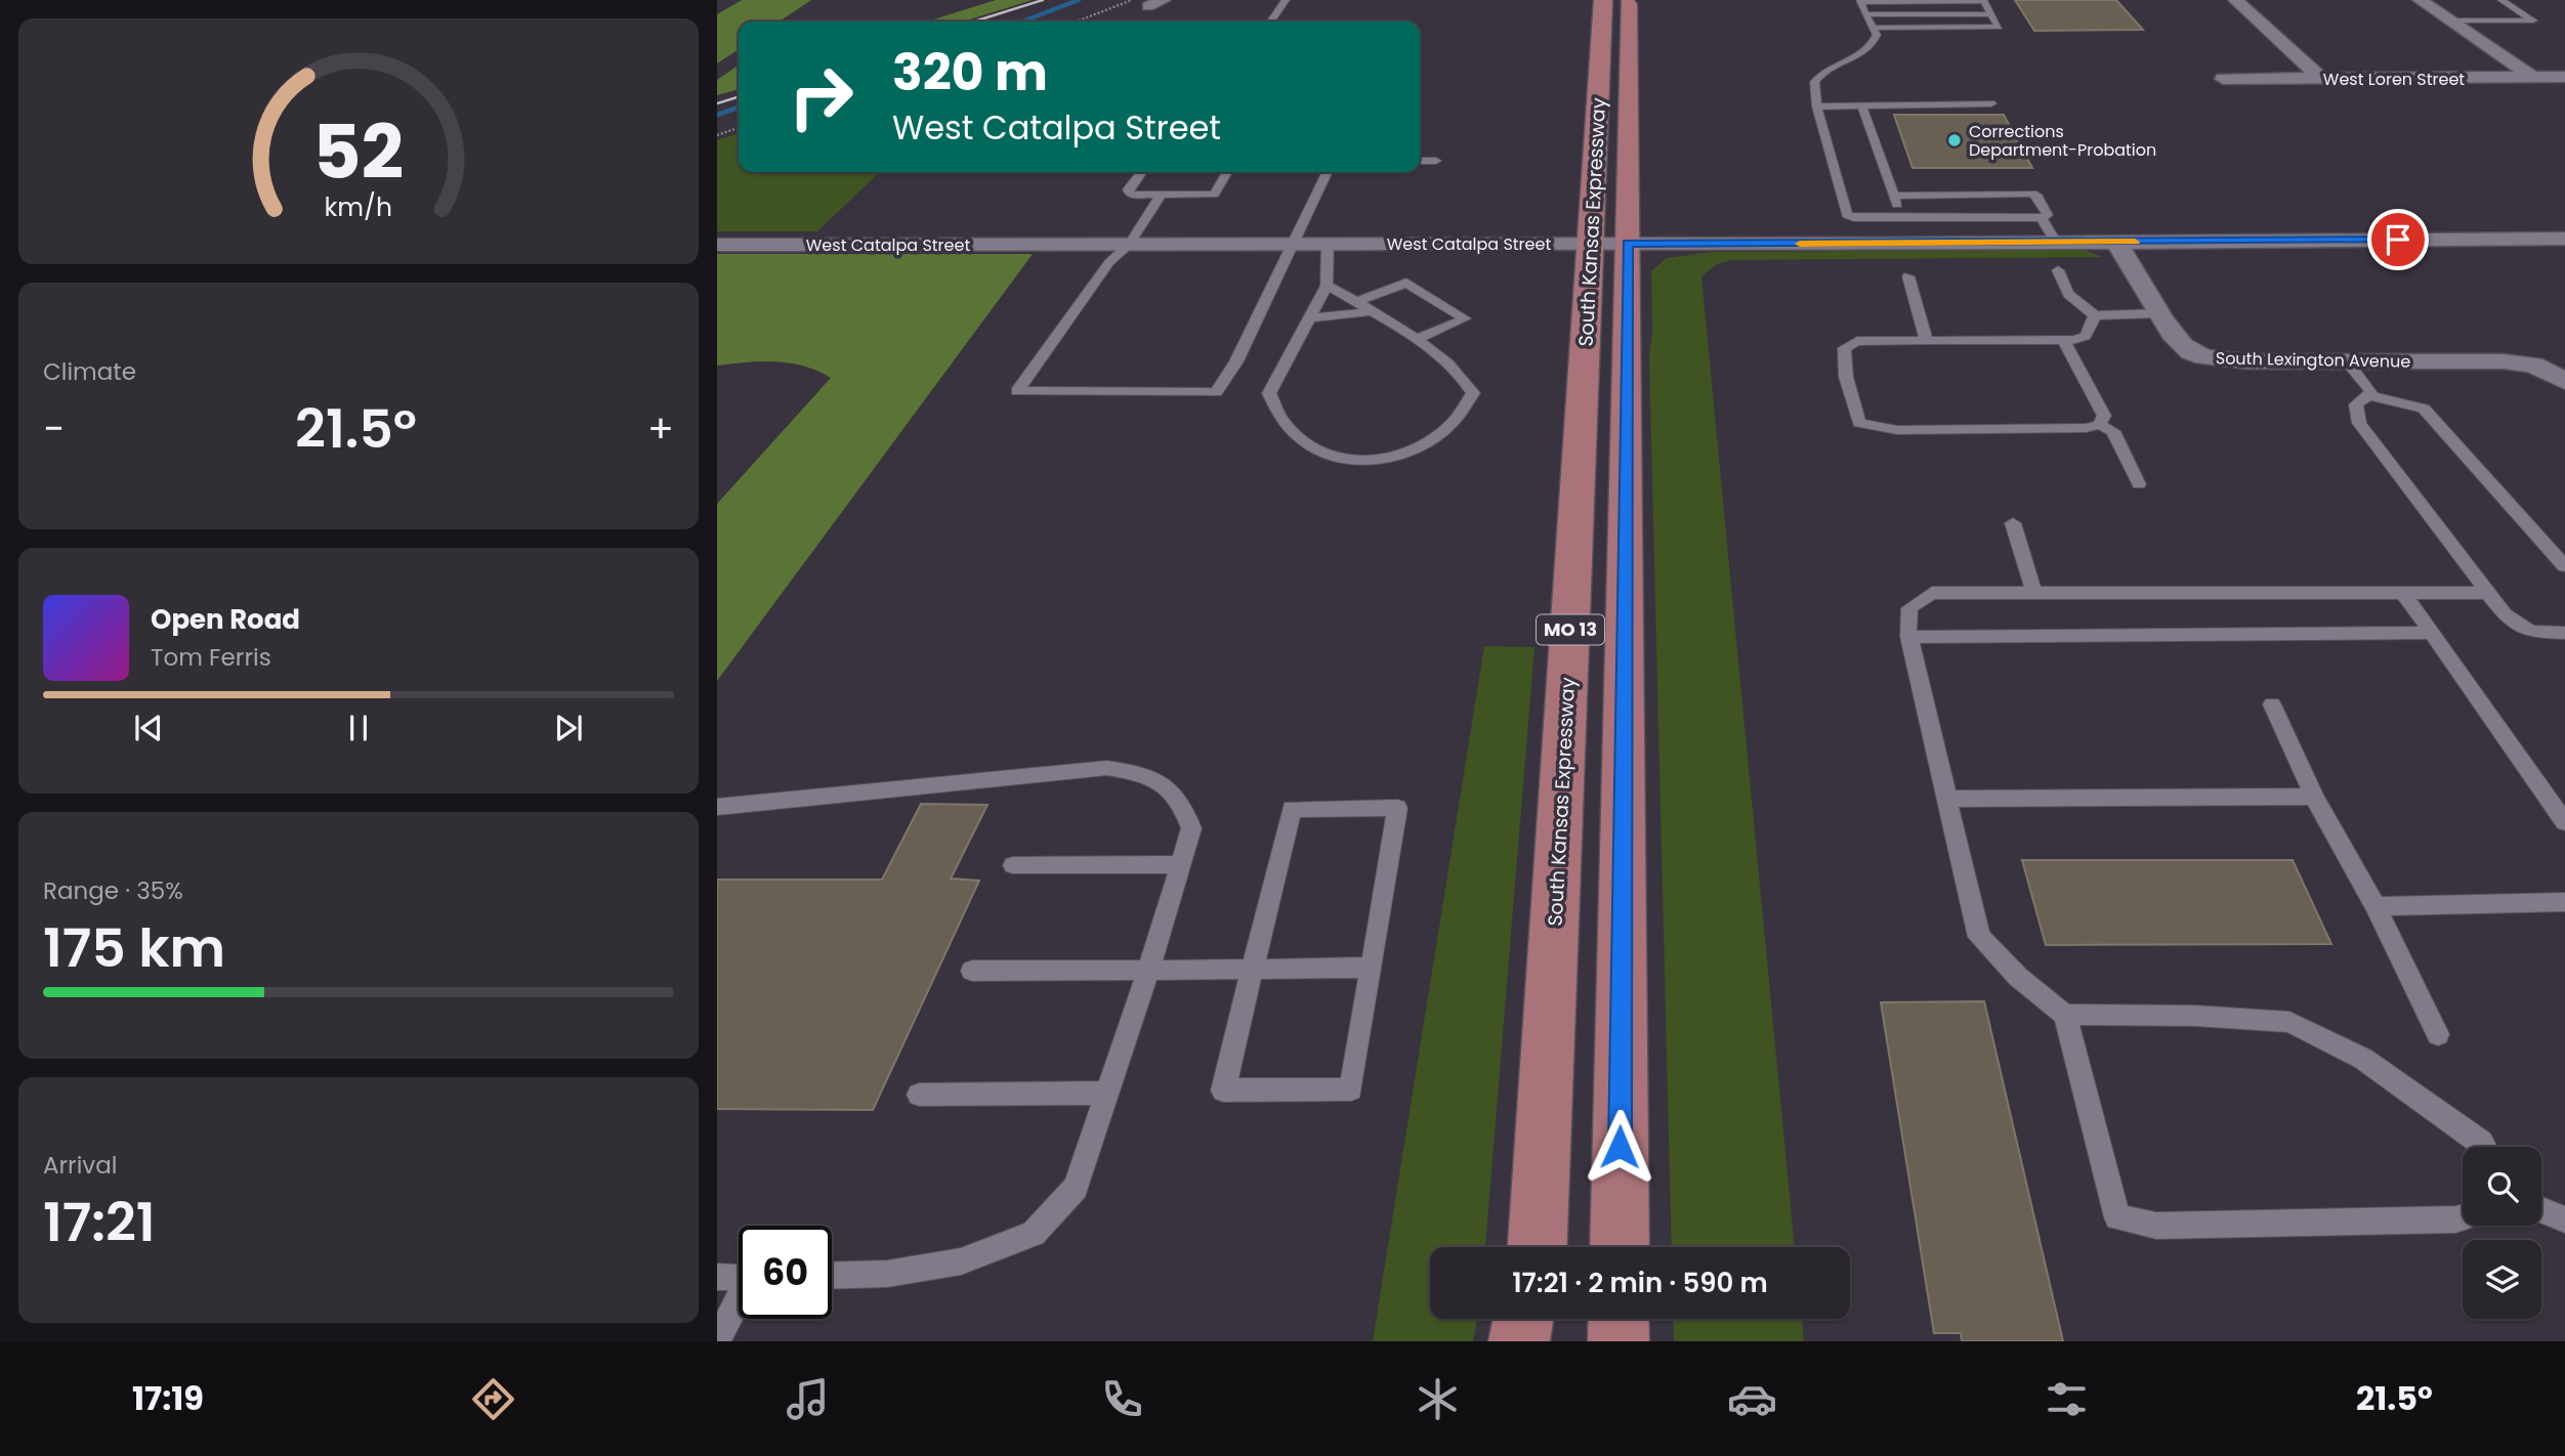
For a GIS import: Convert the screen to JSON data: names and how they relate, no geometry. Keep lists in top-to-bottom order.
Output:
{
  "streets": {
    "main road": ["South Kansas Expressway", "MO 13"],
    "street": ["West Loren Street", "West Catalpa Street", "South Lexington Avenue"]
  },
  "crossings": [
    ["South Kansas Expressway", "West Catalpa Street"],
    ["West Catalpa Street", "South Lexington Avenue"]
  ],
  "places": ["Corrections Department-Probation"],
  "page": {
    "turn": ["320 m", "West Catalpa Street"],
    "tile": [
      "Climate",
      ["Range · 35%", "175 km"],
      ["Arrival", "17:21"]
    ],
    "heat": ["−", "21.5°", "+"],
    "song": ["Open Road", "Tom Ferris"],
    "limit": "60",
    "trip": "17:21 · 2 min · 590 m",
    "tabs": ["17:19", "21.5°"],
    "gauge": ["52", "km/h"]
  }
}
